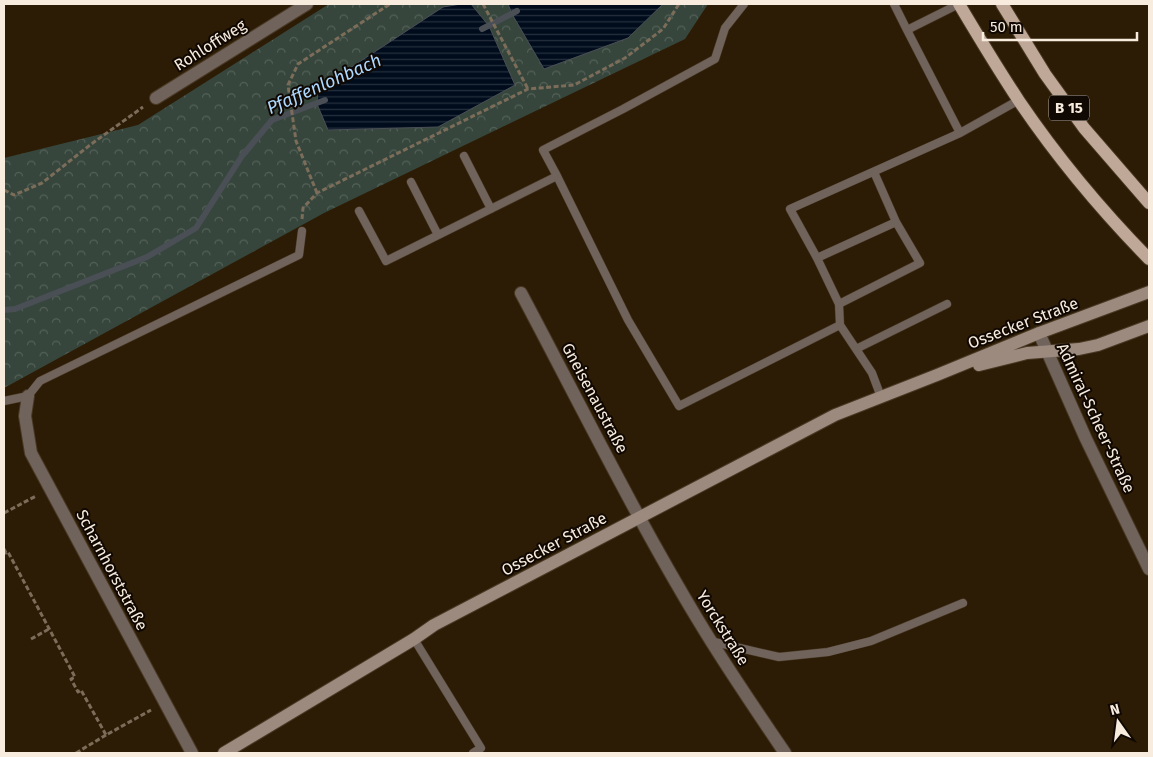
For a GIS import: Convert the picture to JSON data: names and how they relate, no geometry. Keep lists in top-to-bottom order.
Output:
{
  "streets": {
    "main road": ["B 15"],
    "street": [
      "Rohloffweg",
      "Ossecker Straße",
      "Gneisenaustraße",
      "Admiral-Scheer-Straße",
      "Scharnhorststraße",
      "Yorckstraße"
    ]
  },
  "crossings": [
    ["Ossecker Straße", "Gneisenaustraße"],
    ["Ossecker Straße", "Admiral-Scheer-Straße"],
    ["Ossecker Straße", "Yorckstraße"],
    ["Gneisenaustraße", "Yorckstraße"]
  ],
  "water": ["Pfaffenlohbach"],
  "scale_bar": "50 m",
  "north": "top"
}
